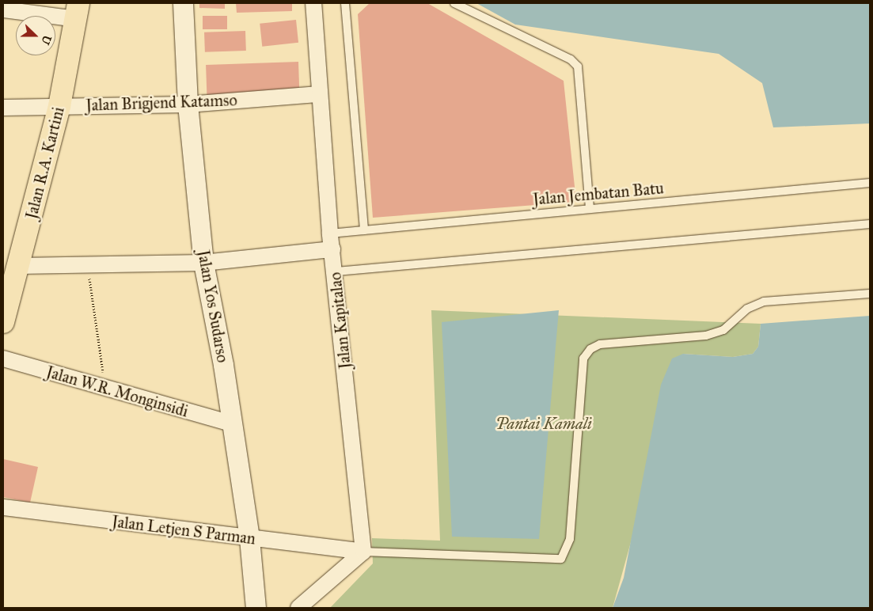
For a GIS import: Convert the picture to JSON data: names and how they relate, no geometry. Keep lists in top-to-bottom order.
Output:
{
  "streets": {
    "highway": ["Jalan R.A. Kartini"],
    "street": [
      "Jalan Brigjend Katamso",
      "Jalan Yos Sudarso",
      "Jalan Kapitalao",
      "Jalan W.R. Monginsidi",
      "Jalan Letjen S Parman"
    ],
    "lane": ["Jalan Jembatan Batu"]
  },
  "crossings": [
    ["Jalan Brigjend Katamso", "Jalan R.A. Kartini"],
    ["Jalan Brigjend Katamso", "Jalan Yos Sudarso"],
    ["Jalan Brigjend Katamso", "Jalan Kapitalao"],
    ["Jalan Jembatan Batu", "Jalan Kapitalao"],
    ["Jalan Yos Sudarso", "Jalan W.R. Monginsidi"],
    ["Jalan Yos Sudarso", "Jalan Letjen S Parman"],
    ["Jalan Kapitalao", "Jalan Letjen S Parman"]
  ],
  "parks": ["Pantai Kamali"],
  "north": "right"
}
